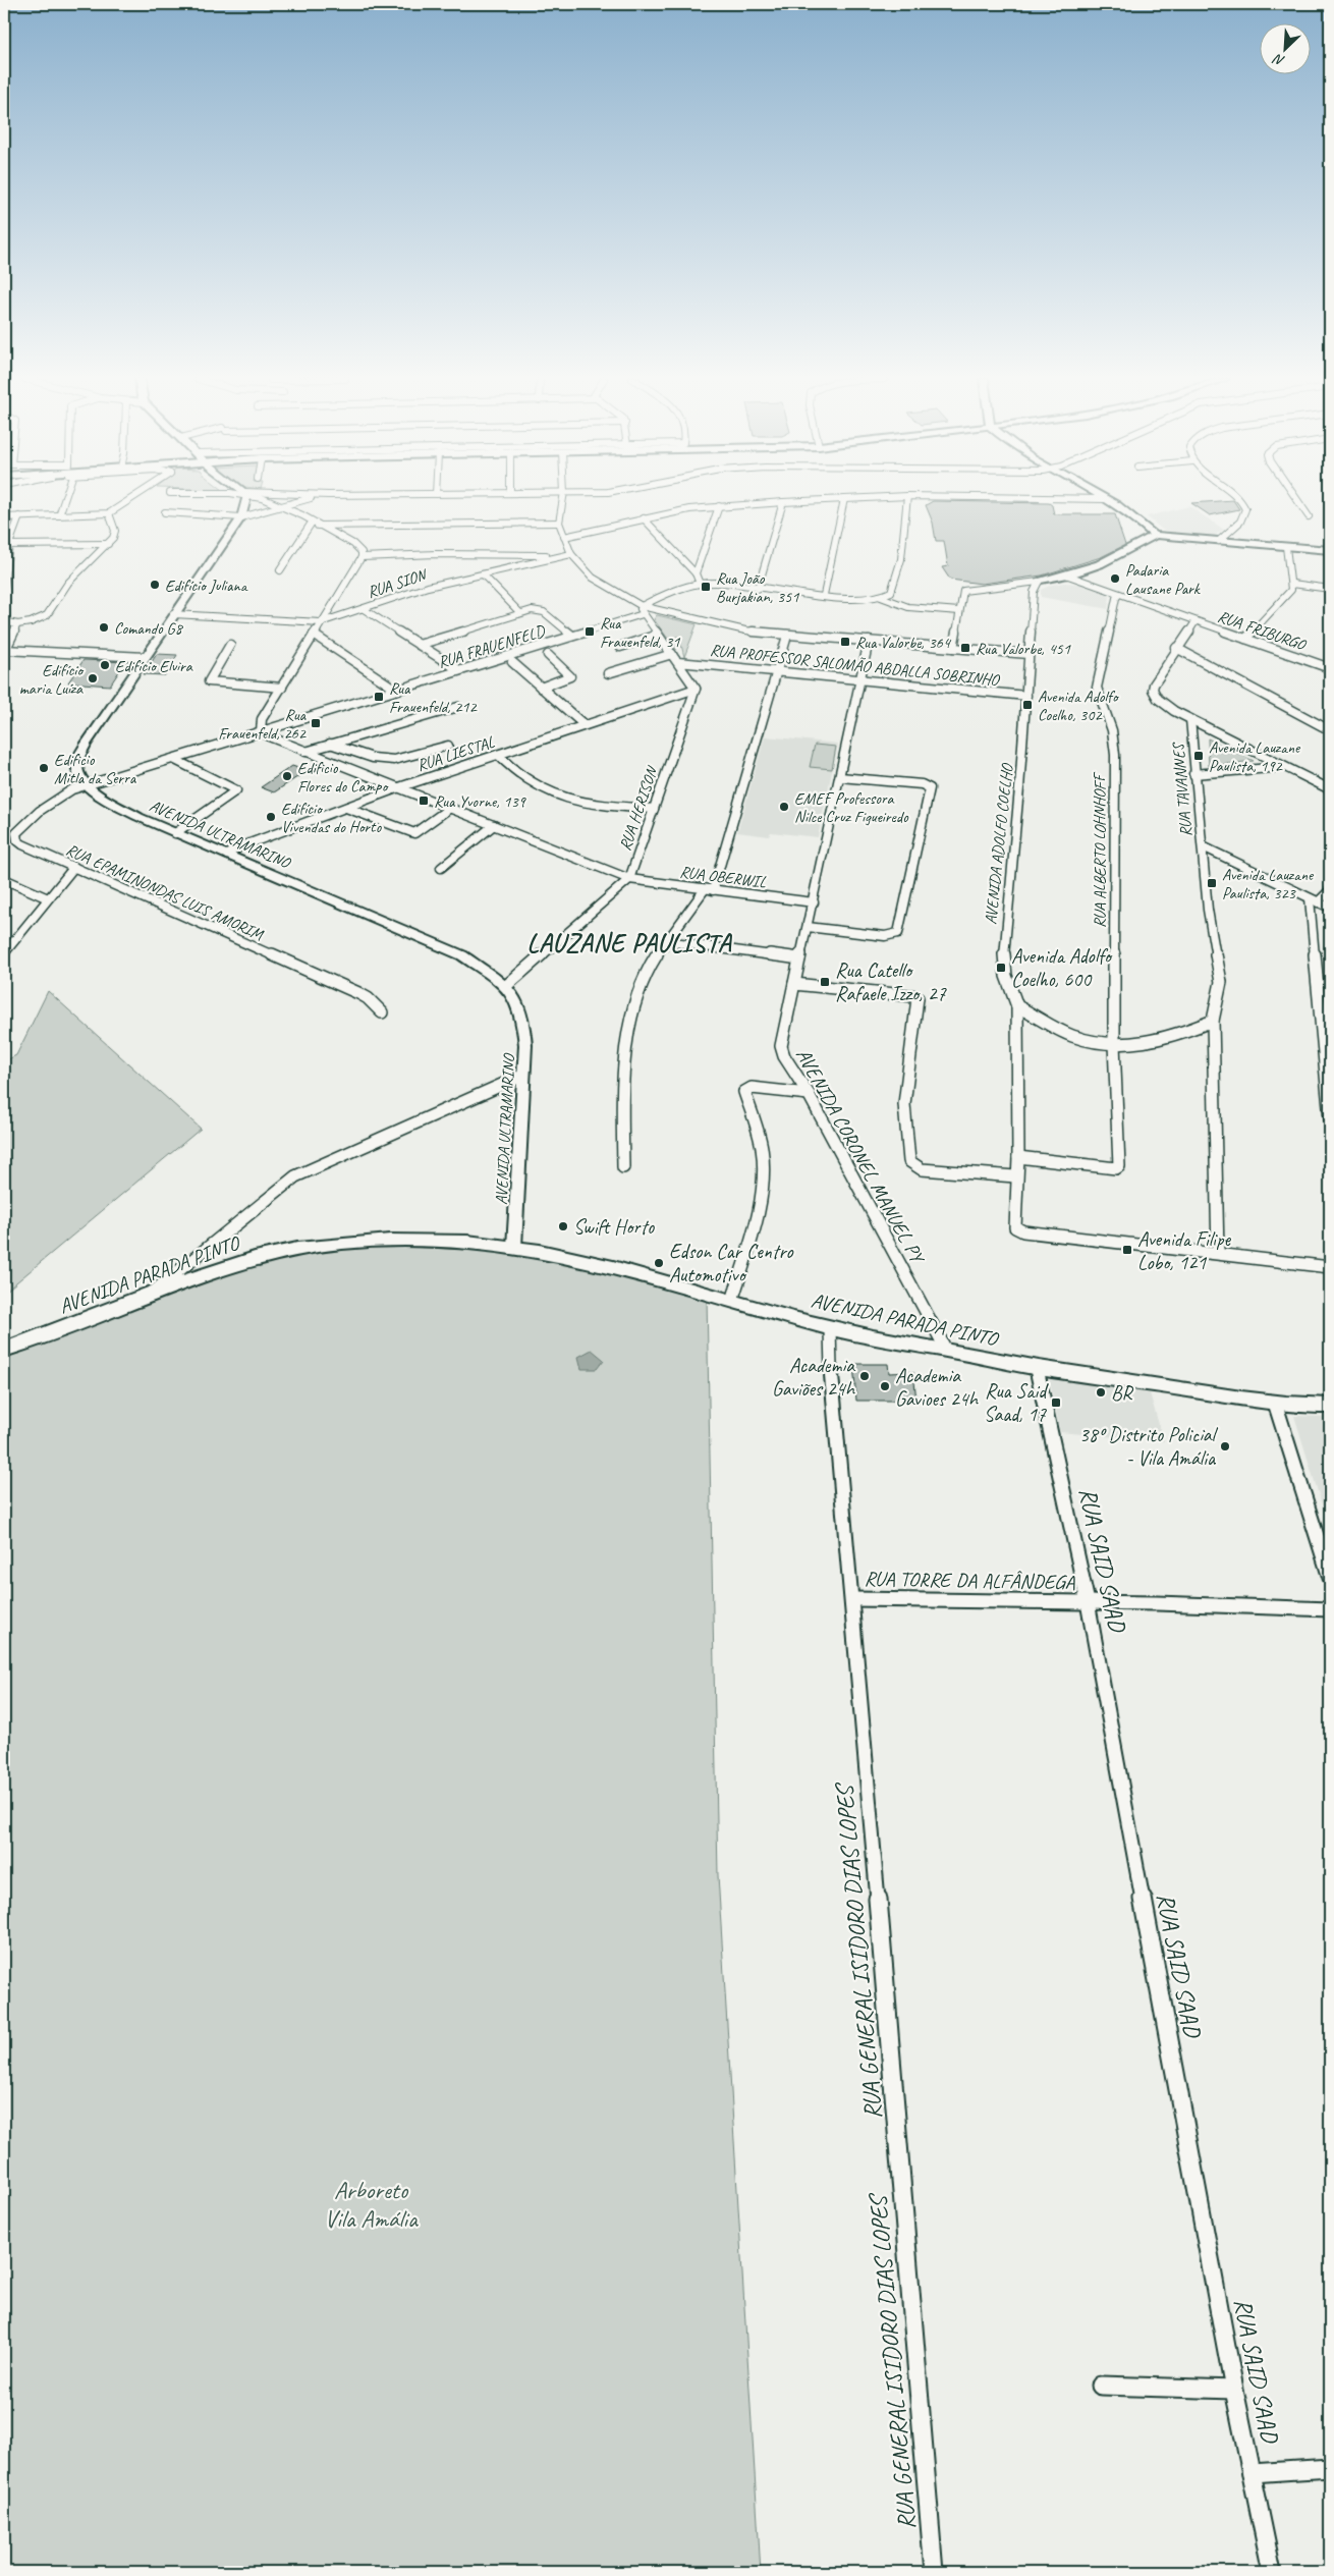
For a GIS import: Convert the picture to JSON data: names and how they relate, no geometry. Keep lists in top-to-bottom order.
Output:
{
  "streets": {
    "main road": ["AVENIDA PARADA PINTO"],
    "street": [
      "RUA SION",
      "RUA FRIBURGO",
      "RUA FRAUENFELD",
      "RUA PROFESSOR SALOMÃO ABDALLA SOBRINHO",
      "RUA LIESTAL",
      "RUA TAVANNES",
      "RUA HERISON",
      "AVENIDA ULTRAMARINO",
      "AVENIDA ADOLFO COELHO",
      "RUA ALBERTO LOHNHOFF",
      "RUA OBERWIL",
      "RUA EPAMINONDAS LUIS AMORIM",
      "AVENIDA CORONEL MANUEL PY",
      "RUA SAID SAAD",
      "RUA TORRE DA ALFÂNDEGA",
      "RUA GENERAL ISIDORO DIAS LOPES"
    ]
  },
  "crossings": [
    ["RUA FRIBURGO", "RUA TAVANNES"],
    ["RUA FRIBURGO", "RUA ALBERTO LOHNHOFF"],
    ["RUA FRAUENFELD", "AVENIDA ULTRAMARINO"],
    ["RUA FRAUENFELD", "RUA OBERWIL"],
    ["RUA FRAUENFELD", "RUA EPAMINONDAS LUIS AMORIM"],
    ["RUA PROFESSOR SALOMÃO ABDALLA SOBRINHO", "AVENIDA ADOLFO COELHO"],
    ["RUA PROFESSOR SALOMÃO ABDALLA SOBRINHO", "AVENIDA CORONEL MANUEL PY"],
    ["RUA LIESTAL", "RUA HERISON"],
    ["RUA LIESTAL", "AVENIDA ULTRAMARINO"],
    ["RUA LIESTAL", "RUA OBERWIL"],
    ["RUA HERISON", "AVENIDA ULTRAMARINO"],
    ["RUA HERISON", "RUA OBERWIL"],
    ["AVENIDA ULTRAMARINO", "RUA EPAMINONDAS LUIS AMORIM"],
    ["AVENIDA ULTRAMARINO", "AVENIDA PARADA PINTO"],
    ["AVENIDA ADOLFO COELHO", "RUA ALBERTO LOHNHOFF"],
    ["RUA OBERWIL", "AVENIDA CORONEL MANUEL PY"],
    ["AVENIDA CORONEL MANUEL PY", "AVENIDA PARADA PINTO"],
    ["AVENIDA PARADA PINTO", "RUA SAID SAAD"],
    ["AVENIDA PARADA PINTO", "RUA GENERAL ISIDORO DIAS LOPES"],
    ["RUA SAID SAAD", "RUA TORRE DA ALFÂNDEGA"],
    ["RUA TORRE DA ALFÂNDEGA", "RUA GENERAL ISIDORO DIAS LOPES"]
  ],
  "districts": ["LAUZANE PAULISTA"],
  "parks": ["Arboreto Vila Amália"],
  "places": {
    "other": [
      "Padaria Lausane Park",
      "Edifício Juliana",
      "Comando G8",
      "Edifício Elvira",
      "Edifício maria Luíza",
      "Edificio Mitla da Serra",
      "Edificio Flores do Campo",
      "EMEF Professora Nilce Cruz Figueiredo",
      "Edifício Vivendas do Horto",
      "Swift Horto",
      "Edson Car Centro Automotivo",
      "Academia Gaviões 24h",
      "Academia Gavioes 24h",
      "BR",
      "38º Distrito Policial - Vila Amália"
    ],
    "transit": [
      "Rua João Burjakian, 351",
      "Rua Frauenfeld, 31",
      "Rua Valorbe, 364",
      "Rua Valorbe, 451",
      "Rua Frauenfeld, 212",
      "Avenida Adolfo Coelho, 302",
      "Rua Frauenfeld, 262",
      "Avenida Lauzane Paulista, 192",
      "Rua Yvorne, 139",
      "Avenida Lauzane Paulista, 323",
      "Avenida Adolfo Coelho, 600",
      "Rua Catello Rafaele Izzo, 27",
      "Avenida Filipe Lobo, 121",
      "Rua Said Saad, 17"
    ]
  },
  "north": "bottom left"
}
